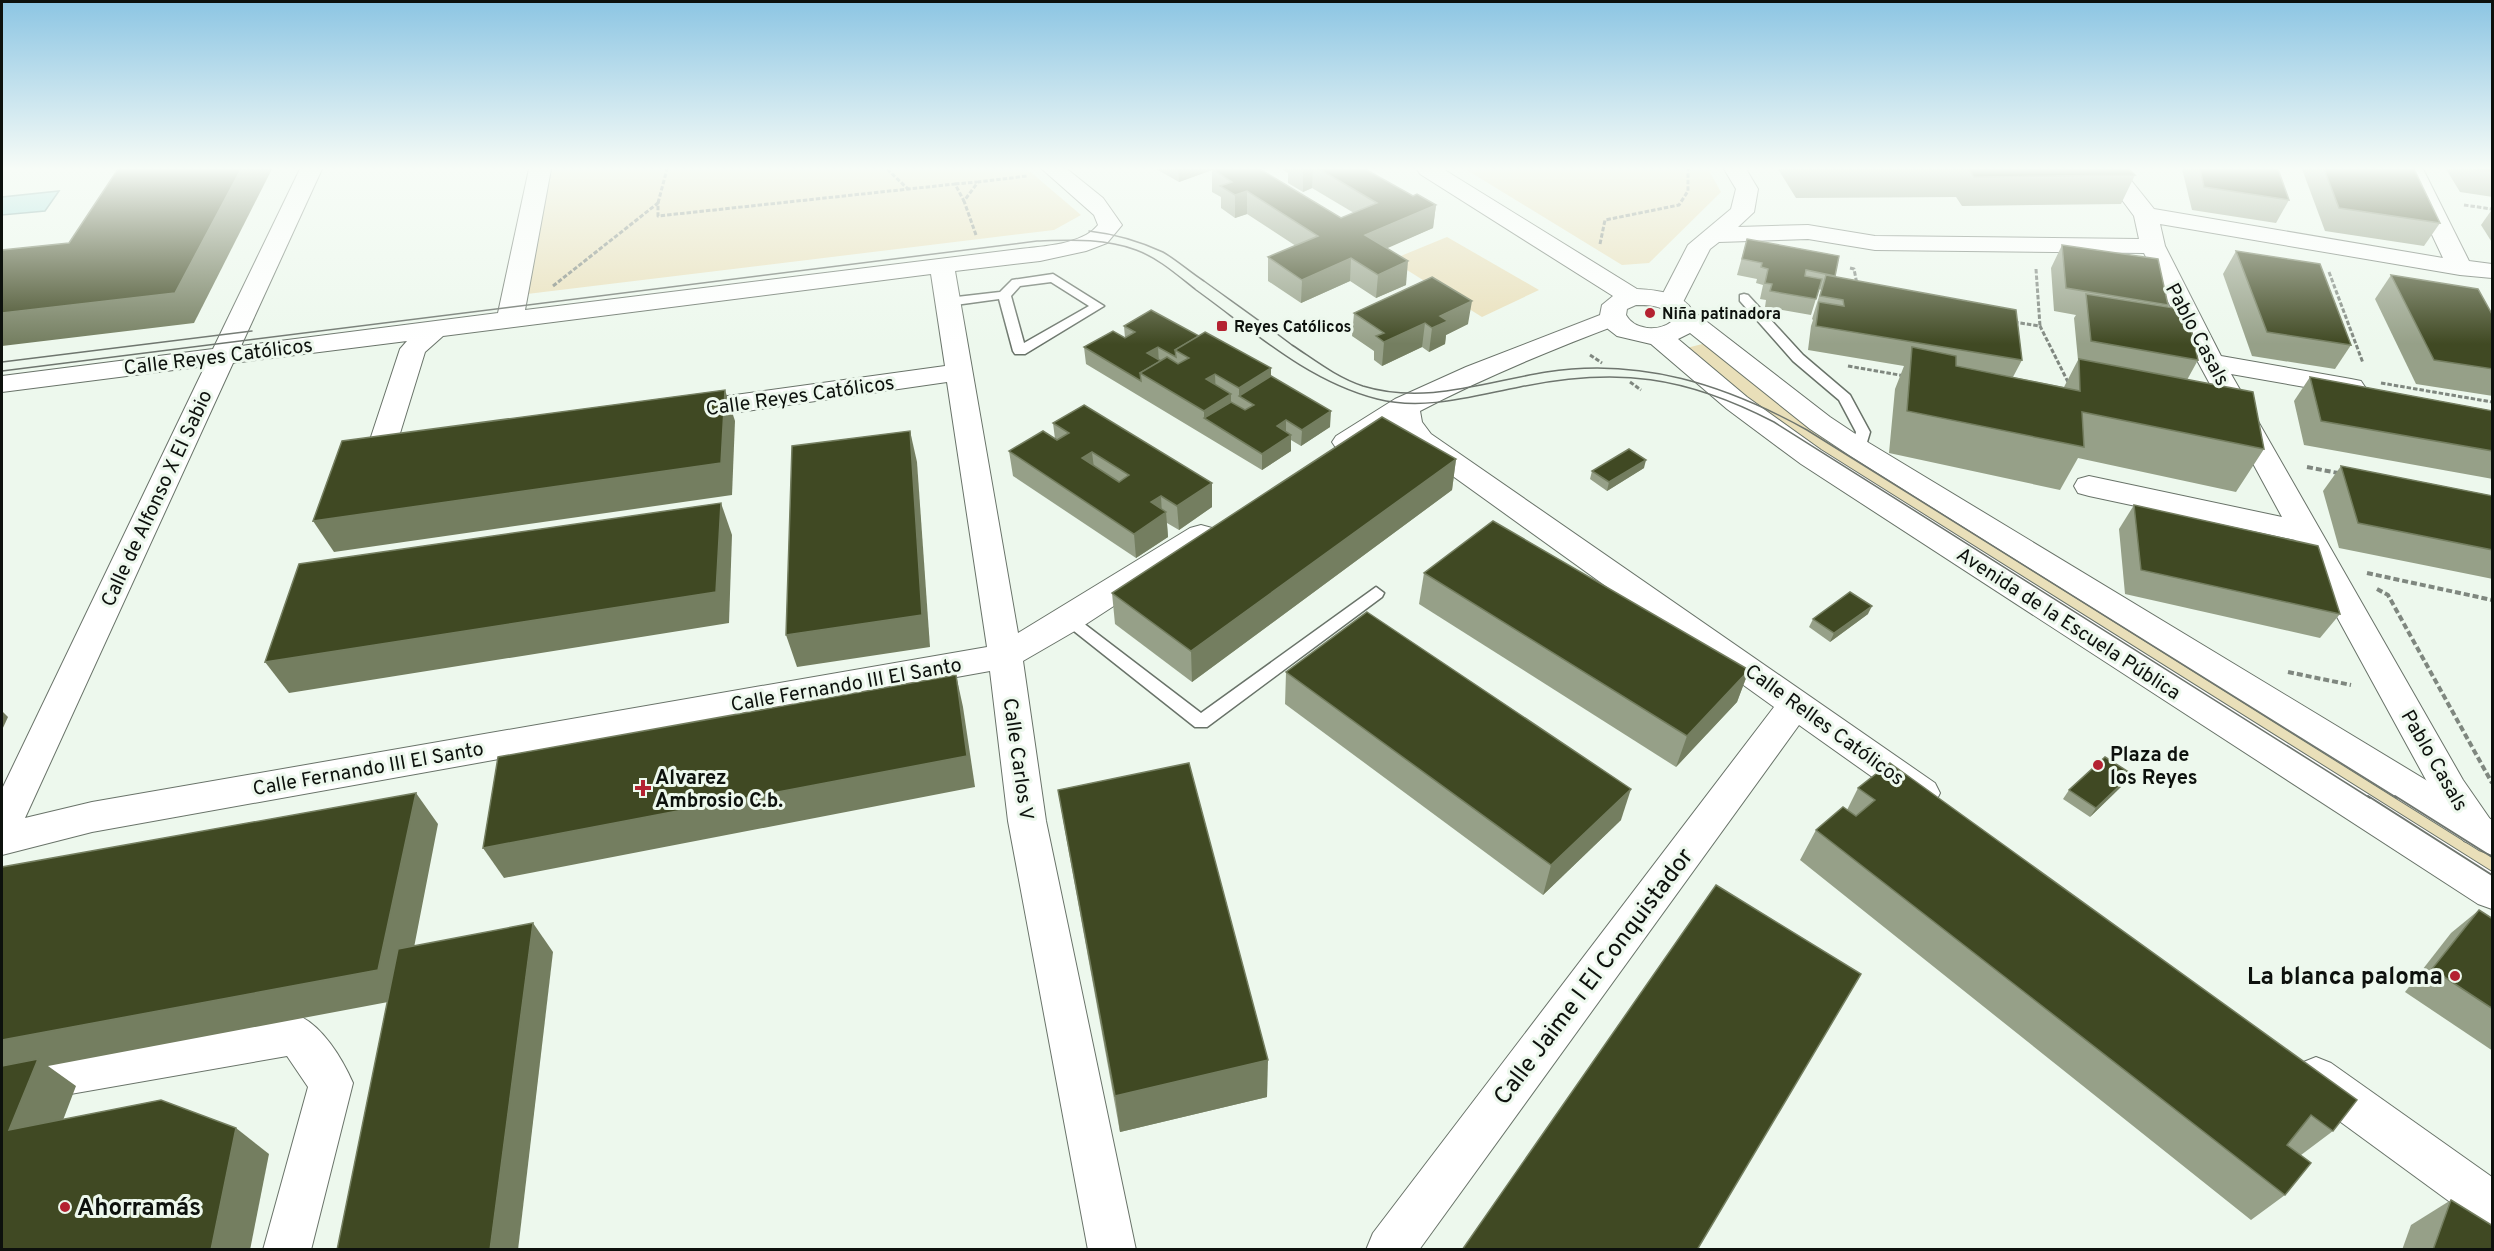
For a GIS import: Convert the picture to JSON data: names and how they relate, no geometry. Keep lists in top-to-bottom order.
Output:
{
  "streets": {
    "street": [
      "Pablo Casals",
      "Calle Reyes Católicos",
      "Calle de Alfonso X El Sabio",
      "Avenida de la Escuela Pública",
      "Calle Fernando III El Santo",
      "Calle Relles Católicos",
      "Calle Carlos V",
      "Calle Jaime I El Conquistador"
    ]
  },
  "crossings": [
    ["Pablo Casals", "Avenida de la Escuela Pública"],
    ["Calle Reyes Católicos", "Calle de Alfonso X El Sabio"],
    ["Calle Reyes Católicos", "Calle Carlos V"],
    ["Calle Fernando III El Santo", "Calle Carlos V"],
    ["Calle Relles Católicos", "Calle Jaime I El Conquistador"]
  ],
  "places": {
    "other": [
      "Niña patinadora",
      "Plaza de los Reyes",
      "La blanca paloma",
      "Ahorramás"
    ],
    "transit": ["Reyes Católicos"],
    "health": ["Alvarez Ambrosio C.b."]
  }
}
